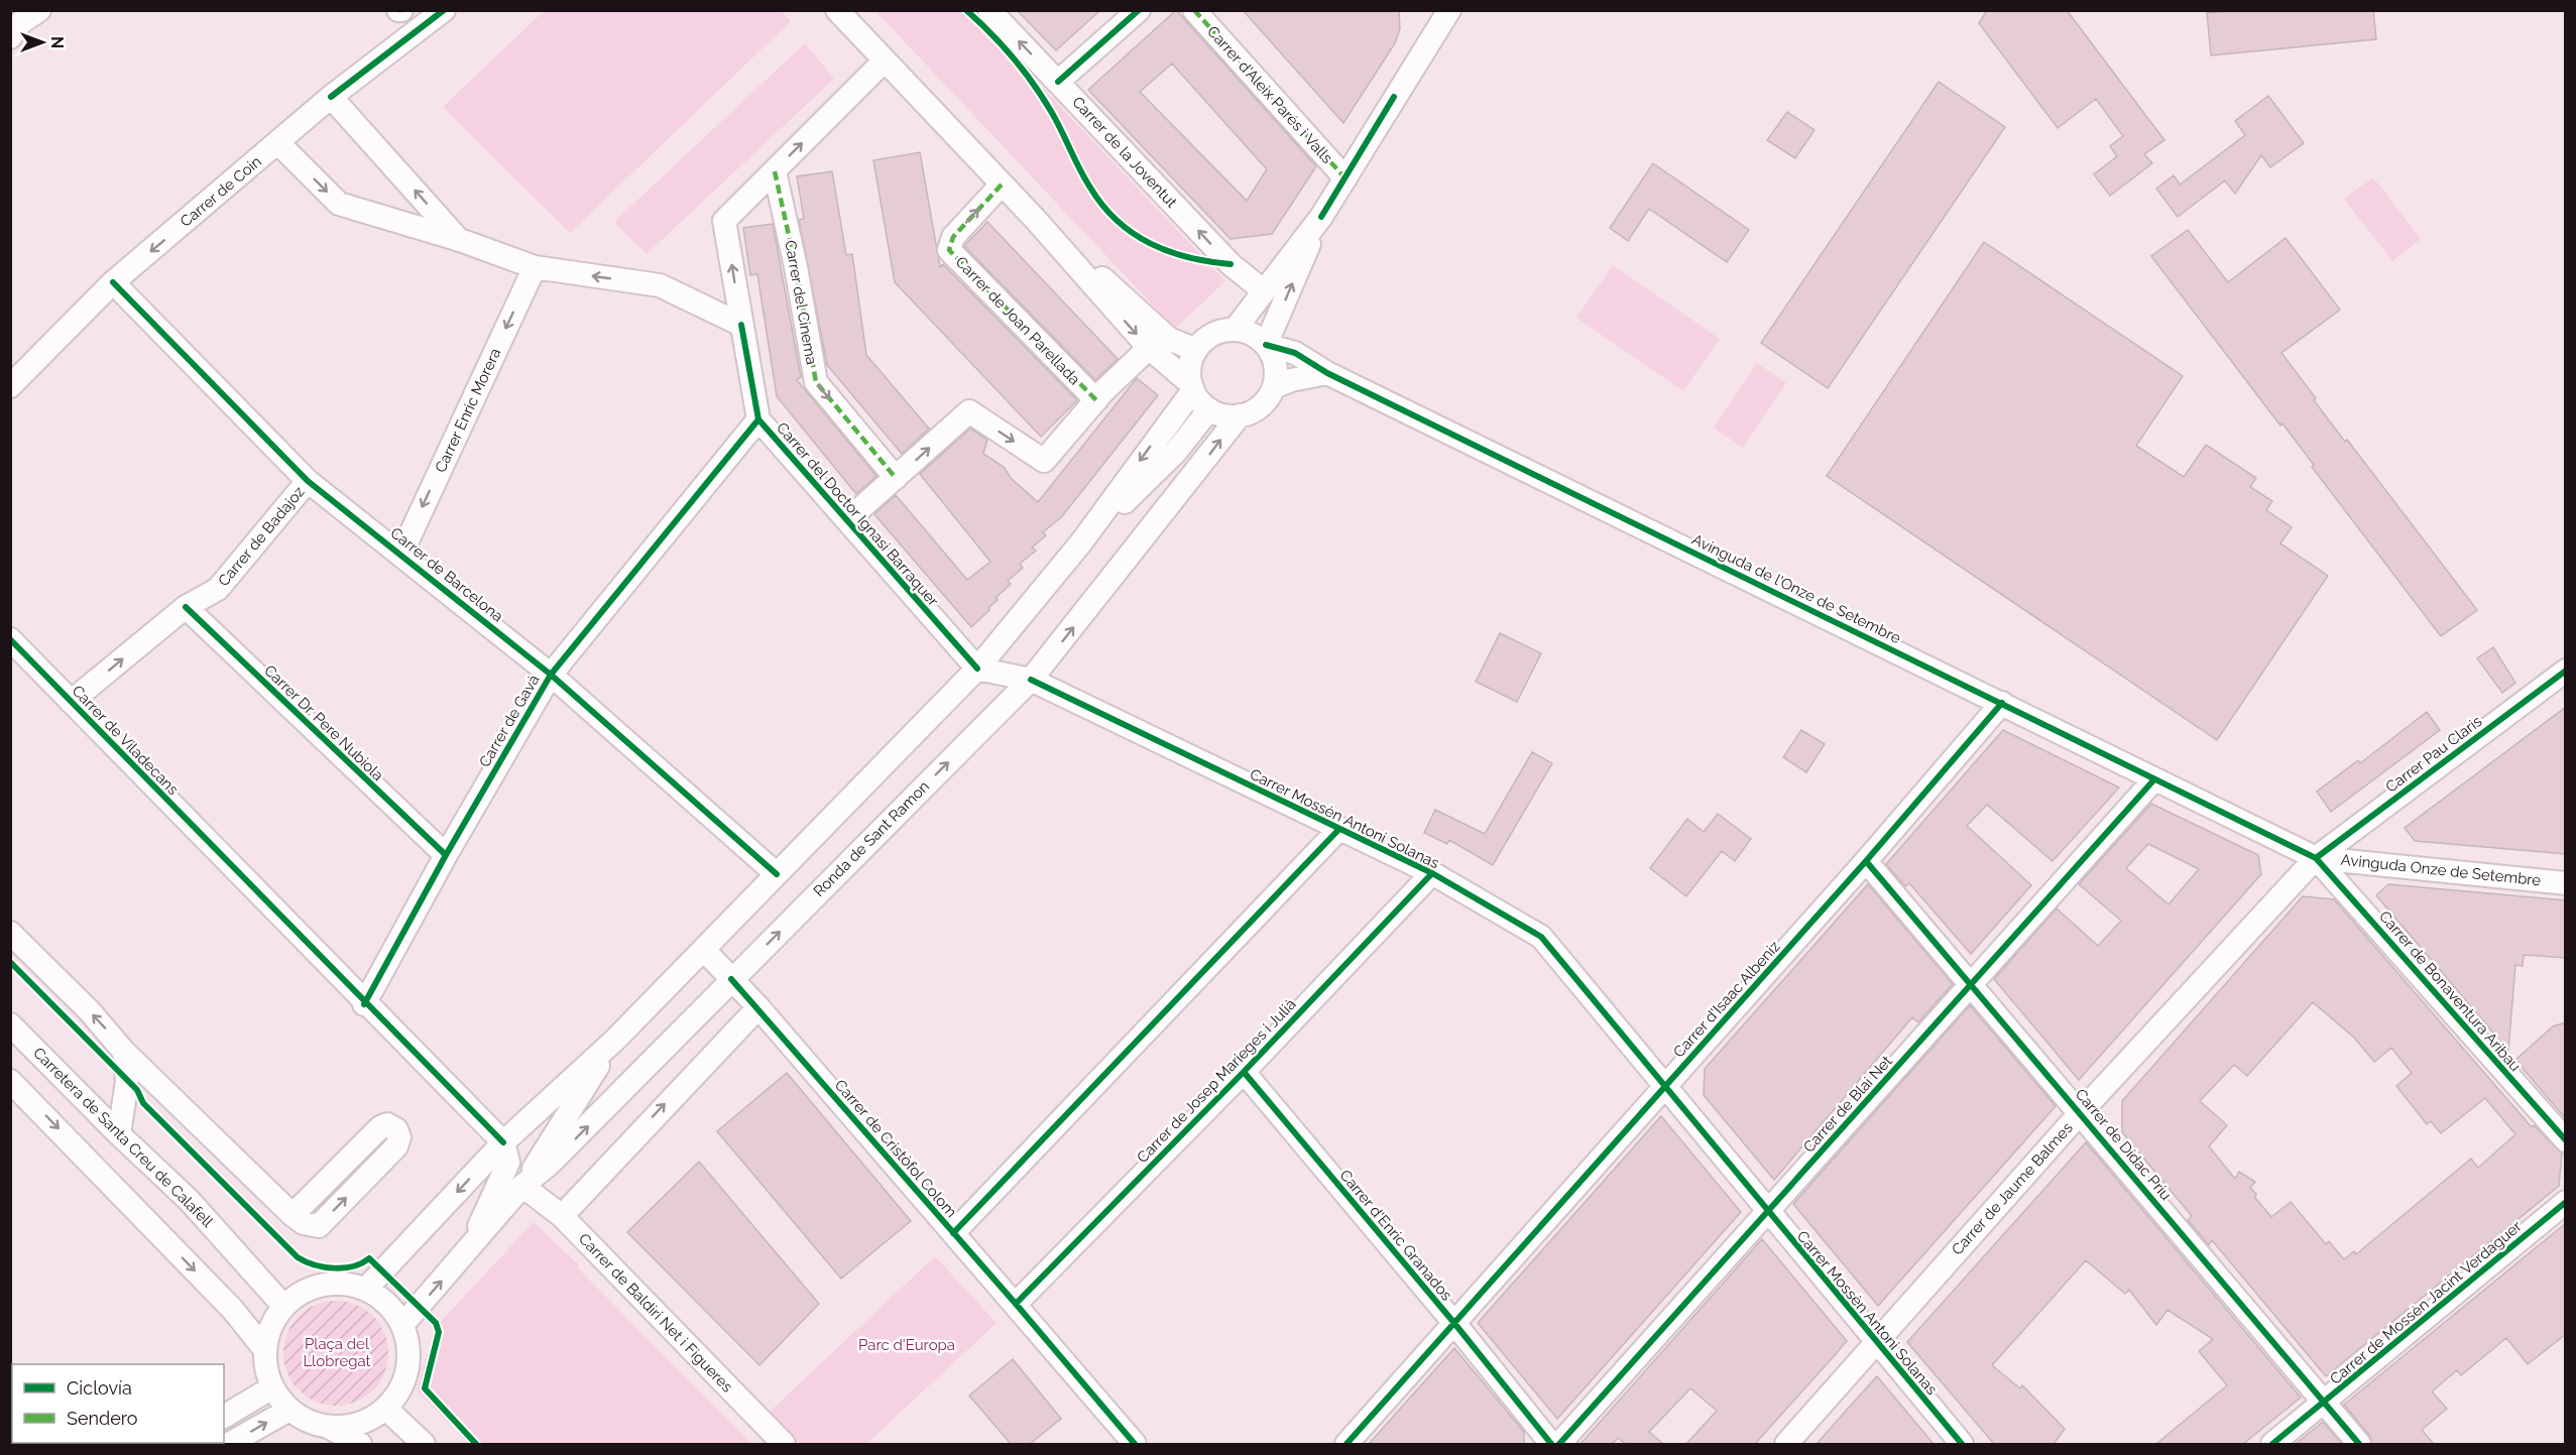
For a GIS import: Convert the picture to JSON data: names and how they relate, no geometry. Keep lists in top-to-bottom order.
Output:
{
  "streets": {
    "street": [
      "Carrer d'Aleix Parés i Valls",
      "Carrer de la Joventut",
      "Carrer de Coin",
      "Carrer del Cinema",
      "Carrer de Joan Parellada",
      "Carrer Enric Morera",
      "Carrer del Doctor Ignasi Barraquer",
      "Carrer de Badajoz",
      "Carrer de Barcelona",
      "Avinguda de l'Onze de Setembre",
      "Carrer de Gavà",
      "Carrer Dr. Pere Nubiola",
      "Carrer de Viladecans",
      "Carrer Pau Claris",
      "Carrer Mossèn Antoni Solanas",
      "Ronda de Sant Ramon",
      "Avinguda Onze de Setembre",
      "Carrer de Bonaventura Aribau",
      "Carrer d'Isaac Albeniz",
      "Carrer de Josep Marieges i Julià",
      "Carrer de Blai Net",
      "Carretera de Santa Creu de Calafell",
      "Carrer de Dídac Priu",
      "Carrer de Cristòfol Colom",
      "Carrer de Jaume Balmes",
      "Carrer d'Enric Granados",
      "Carrer de Mossèn Jacint Verdaguer",
      "Carrer de Baldiri Net i Figueres"
    ]
  },
  "crossings": [
    ["Carrer de Coin", "Carrer de Barcelona"],
    ["Carrer del Cinema", "Carrer del Doctor Ignasi Barraquer"],
    ["Carrer Enric Morera", "Carrer de Barcelona"],
    ["Carrer del Doctor Ignasi Barraquer", "Carrer de Gavà"],
    ["Carrer del Doctor Ignasi Barraquer", "Carrer Mossèn Antoni Solanas"],
    ["Carrer del Doctor Ignasi Barraquer", "Ronda de Sant Ramon"],
    ["Carrer de Badajoz", "Carrer de Barcelona"],
    ["Carrer de Badajoz", "Carrer Dr. Pere Nubiola"],
    ["Carrer de Badajoz", "Carrer de Viladecans"],
    ["Carrer de Barcelona", "Carrer de Gavà"],
    ["Carrer de Barcelona", "Ronda de Sant Ramon"],
    ["Avinguda de l'Onze de Setembre", "Carrer Pau Claris"],
    ["Avinguda de l'Onze de Setembre", "Ronda de Sant Ramon"],
    ["Avinguda de l'Onze de Setembre", "Avinguda Onze de Setembre"],
    ["Avinguda de l'Onze de Setembre", "Carrer de Bonaventura Aribau"],
    ["Avinguda de l'Onze de Setembre", "Carrer d'Isaac Albeniz"],
    ["Avinguda de l'Onze de Setembre", "Carrer de Blai Net"],
    ["Avinguda de l'Onze de Setembre", "Carrer de Jaume Balmes"],
    ["Carrer de Gavà", "Carrer Dr. Pere Nubiola"],
    ["Carrer de Gavà", "Carrer de Viladecans"],
    ["Carrer de Viladecans", "Ronda de Sant Ramon"],
    ["Carrer Pau Claris", "Avinguda Onze de Setembre"],
    ["Carrer Pau Claris", "Carrer de Bonaventura Aribau"],
    ["Carrer Pau Claris", "Carrer de Jaume Balmes"],
    ["Carrer Mossèn Antoni Solanas", "Ronda de Sant Ramon"],
    ["Carrer Mossèn Antoni Solanas", "Carrer d'Isaac Albeniz"],
    ["Carrer Mossèn Antoni Solanas", "Carrer de Josep Marieges i Julià"],
    ["Carrer Mossèn Antoni Solanas", "Carrer de Blai Net"],
    ["Carrer Mossèn Antoni Solanas", "Carrer de Jaume Balmes"],
    ["Ronda de Sant Ramon", "Carretera de Santa Creu de Calafell"],
    ["Ronda de Sant Ramon", "Carrer de Cristòfol Colom"],
    ["Ronda de Sant Ramon", "Carrer de Baldiri Net i Figueres"],
    ["Avinguda Onze de Setembre", "Carrer de Bonaventura Aribau"],
    ["Avinguda Onze de Setembre", "Carrer de Jaume Balmes"],
    ["Carrer de Bonaventura Aribau", "Carrer de Jaume Balmes"],
    ["Carrer d'Isaac Albeniz", "Carrer de Dídac Priu"],
    ["Carrer d'Isaac Albeniz", "Carrer d'Enric Granados"],
    ["Carrer de Josep Marieges i Julià", "Carrer de Cristòfol Colom"],
    ["Carrer de Josep Marieges i Julià", "Carrer d'Enric Granados"],
    ["Carrer de Blai Net", "Carrer de Dídac Priu"],
    ["Carrer de Dídac Priu", "Carrer de Jaume Balmes"],
    ["Carrer de Dídac Priu", "Carrer de Mossèn Jacint Verdaguer"]
  ],
  "one_way": [
    "Carrer de Coin",
    "Carrer del Cinema",
    "Carrer Enric Morera",
    "Carrer del Doctor Ignasi Barraquer",
    "Carrer de Badajoz"
  ],
  "parks": ["Plaça del Llobregat", "Parc d'Europa"],
  "legend": ["Ciclovía", "Sendero"],
  "north": "right"
}
